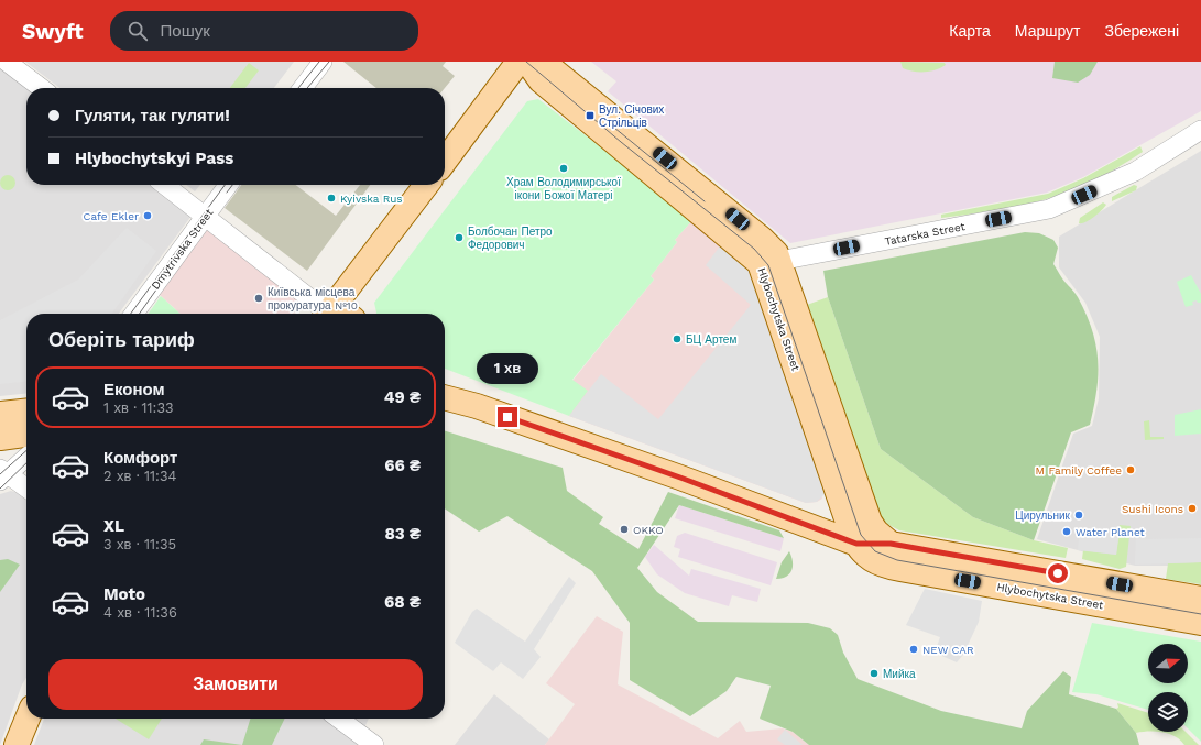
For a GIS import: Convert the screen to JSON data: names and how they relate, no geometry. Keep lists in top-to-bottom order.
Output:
{
  "streets": {
    "main road": ["Hlybochytska Street"],
    "street": ["Tatarska Street", "Dmytrivska Street"]
  },
  "crossings": [
    ["Tatarska Street", "Hlybochytska Street"]
  ],
  "places": {
    "transit": ["Вул. Січових Стрільців"],
    "other": [
      "Храм Володимирської ікони Божої Матері",
      "Kyivska Rus",
      "Cafe Ekler",
      "Болбочан Петро Федорович",
      "Київська місцева прокуратура №10",
      "БЦ Артем",
      "M Family Coffee",
      "Sushi Icons",
      "Цирульник",
      "OKKO",
      "Water Planet",
      "NEW CAR",
      "Мийка"
    ]
  },
  "north": "right",
  "page": {
    "header": "Swyft",
    "search": "Пошук",
    "nav": ["Карта", "Маршрут", "Збережені"],
    "banner": ["Гуляти, так гуляти!", "Hlybochytskyi Pass"],
    "heading": "Оберіть тариф",
    "bubble": "1 хв",
    "list": [
      {
        "name": "Економ",
        "note": "1 хв · 11:33",
        "value": "49 ₴"
      },
      {
        "name": "Комфорт",
        "note": "2 хв · 11:34",
        "value": "66 ₴"
      },
      {
        "name": "XL",
        "note": "3 хв · 11:35",
        "value": "83 ₴"
      },
      {
        "name": "Moto",
        "note": "4 хв · 11:36",
        "value": "68 ₴"
      }
    ],
    "buttons": "Замовити"
  }
}
